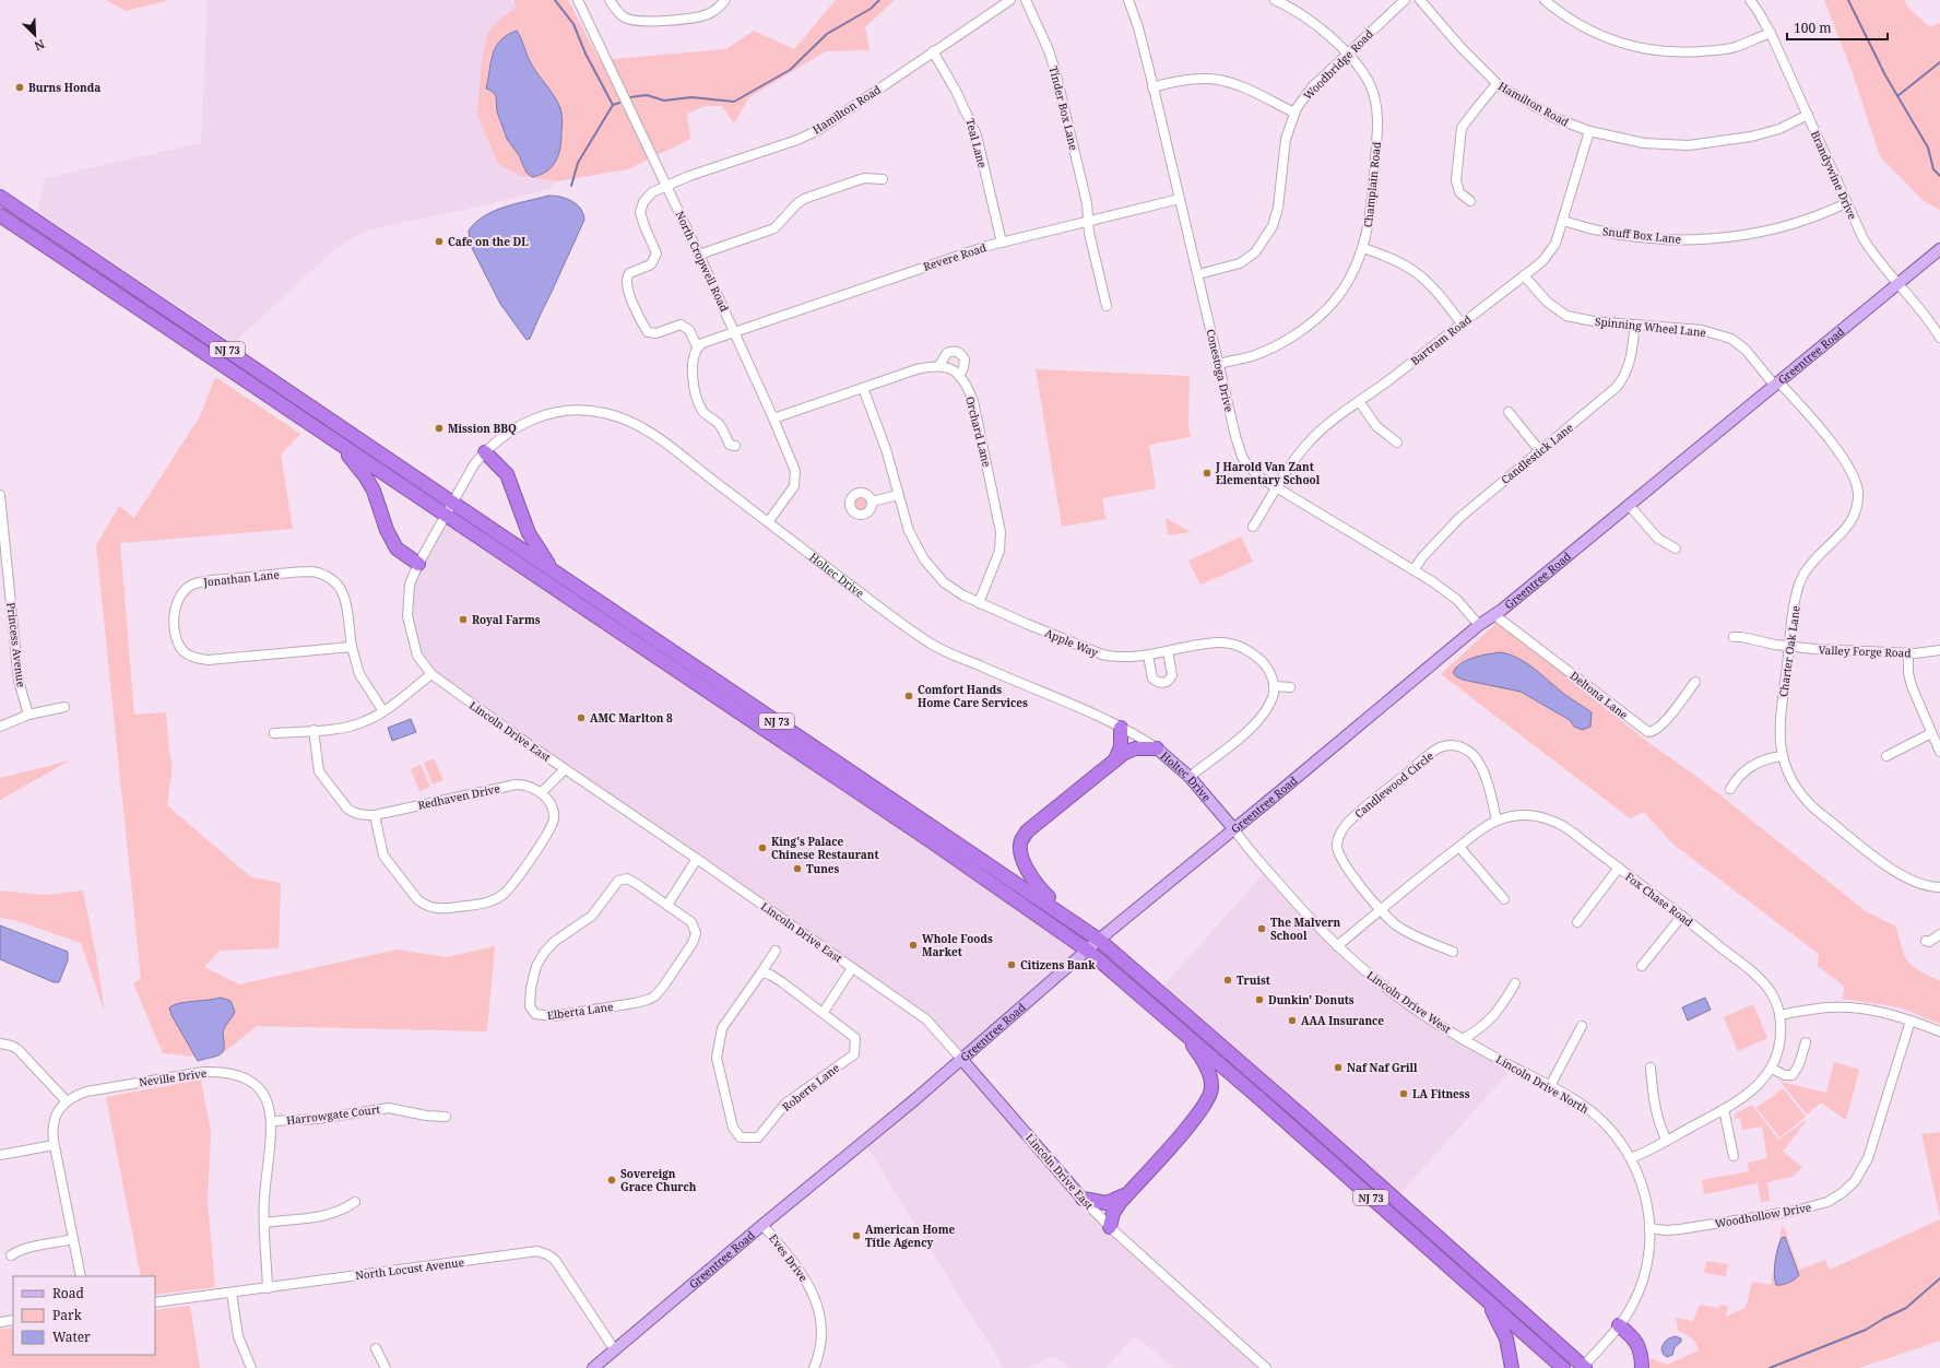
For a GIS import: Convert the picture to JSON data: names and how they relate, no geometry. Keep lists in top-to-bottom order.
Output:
{
  "streets": {
    "highway": ["NJ 73"],
    "main road": ["Greentree Road", "Holtec Drive", "Lincoln Drive East"],
    "street": [
      "Woodbridge Road",
      "Hamilton Road",
      "Tinder Box Lane",
      "Teal Lane",
      "Brandywine Drive",
      "Champlain Road",
      "Snuff Box Lane",
      "Revere Road",
      "North Cropwell Road",
      "Spinning Wheel Lane",
      "Bartram Road",
      "Conestoga Drive",
      "Orchard Lane",
      "Candlestick Lane",
      "Jonathan Lane",
      "Apple Way",
      "Princess Avenue",
      "Charter Oak Lane",
      "Valley Forge Road",
      "Deltona Lane",
      "Candlewood Circle",
      "Redhaven Drive",
      "Fox Chase Road",
      "Lincoln Drive West",
      "Elberta Lane",
      "Neville Drive",
      "Lincoln Drive North",
      "Roberts Lane",
      "Harrowgate Court",
      "Woodhollow Drive",
      "Eves Drive",
      "North Locust Avenue"
    ]
  },
  "crossings": [
    ["Woodbridge Road", "Champlain Road"],
    ["Woodbridge Road", "Conestoga Drive"],
    ["Hamilton Road", "Teal Lane"],
    ["Hamilton Road", "Brandywine Drive"],
    ["Hamilton Road", "Revere Road"],
    ["Hamilton Road", "North Cropwell Road"],
    ["Hamilton Road", "Bartram Road"],
    ["Tinder Box Lane", "Revere Road"],
    ["Teal Lane", "Revere Road"],
    ["Brandywine Drive", "Snuff Box Lane"],
    ["Brandywine Drive", "Greentree Road"],
    ["Champlain Road", "Conestoga Drive"],
    ["Snuff Box Lane", "Bartram Road"],
    ["Revere Road", "North Cropwell Road"],
    ["Revere Road", "Conestoga Drive"],
    ["North Cropwell Road", "Holtec Drive"],
    ["Spinning Wheel Lane", "Bartram Road"],
    ["Spinning Wheel Lane", "Greentree Road"],
    ["Spinning Wheel Lane", "Candlestick Lane"],
    ["Spinning Wheel Lane", "Charter Oak Lane"],
    ["Bartram Road", "Conestoga Drive"],
    ["NJ 73", "Greentree Road"],
    ["NJ 73", "Holtec Drive"],
    ["NJ 73", "Lincoln Drive East"],
    ["Greentree Road", "Conestoga Drive"],
    ["Greentree Road", "Holtec Drive"],
    ["Greentree Road", "Charter Oak Lane"],
    ["Greentree Road", "Deltona Lane"],
    ["Greentree Road", "Lincoln Drive East"],
    ["Greentree Road", "Lincoln Drive West"],
    ["Greentree Road", "Eves Drive"],
    ["Greentree Road", "North Locust Avenue"],
    ["Conestoga Drive", "Candlestick Lane"],
    ["Orchard Lane", "Apple Way"],
    ["Holtec Drive", "Lincoln Drive East"],
    ["Holtec Drive", "Lincoln Drive West"],
    ["Charter Oak Lane", "Valley Forge Road"],
    ["Candlewood Circle", "Fox Chase Road"],
    ["Fox Chase Road", "Lincoln Drive West"],
    ["Fox Chase Road", "Lincoln Drive North"],
    ["Lincoln Drive West", "Lincoln Drive North"],
    ["Neville Drive", "Harrowgate Court"],
    ["Neville Drive", "North Locust Avenue"]
  ],
  "places": [
    "Burns Honda",
    "Cafe on the DL",
    "Mission BBQ",
    "J Harold Van Zant Elementary School",
    "Royal Farms",
    "Comfort Hands Home Care Services",
    "AMC Marlton 8",
    "King's Palace Chinese Restaurant",
    "Tunes",
    "The Malvern School",
    "Whole Foods Market",
    "Citizens Bank",
    "Truist",
    "Dunkin' Donuts",
    "AAA Insurance",
    "Naf Naf Grill",
    "LA Fitness",
    "Sovereign Grace Church",
    "American Home Title Agency"
  ],
  "legend": ["Road", "Park", "Water"],
  "scale_bar": "100 m",
  "north": "bottom right"
}
